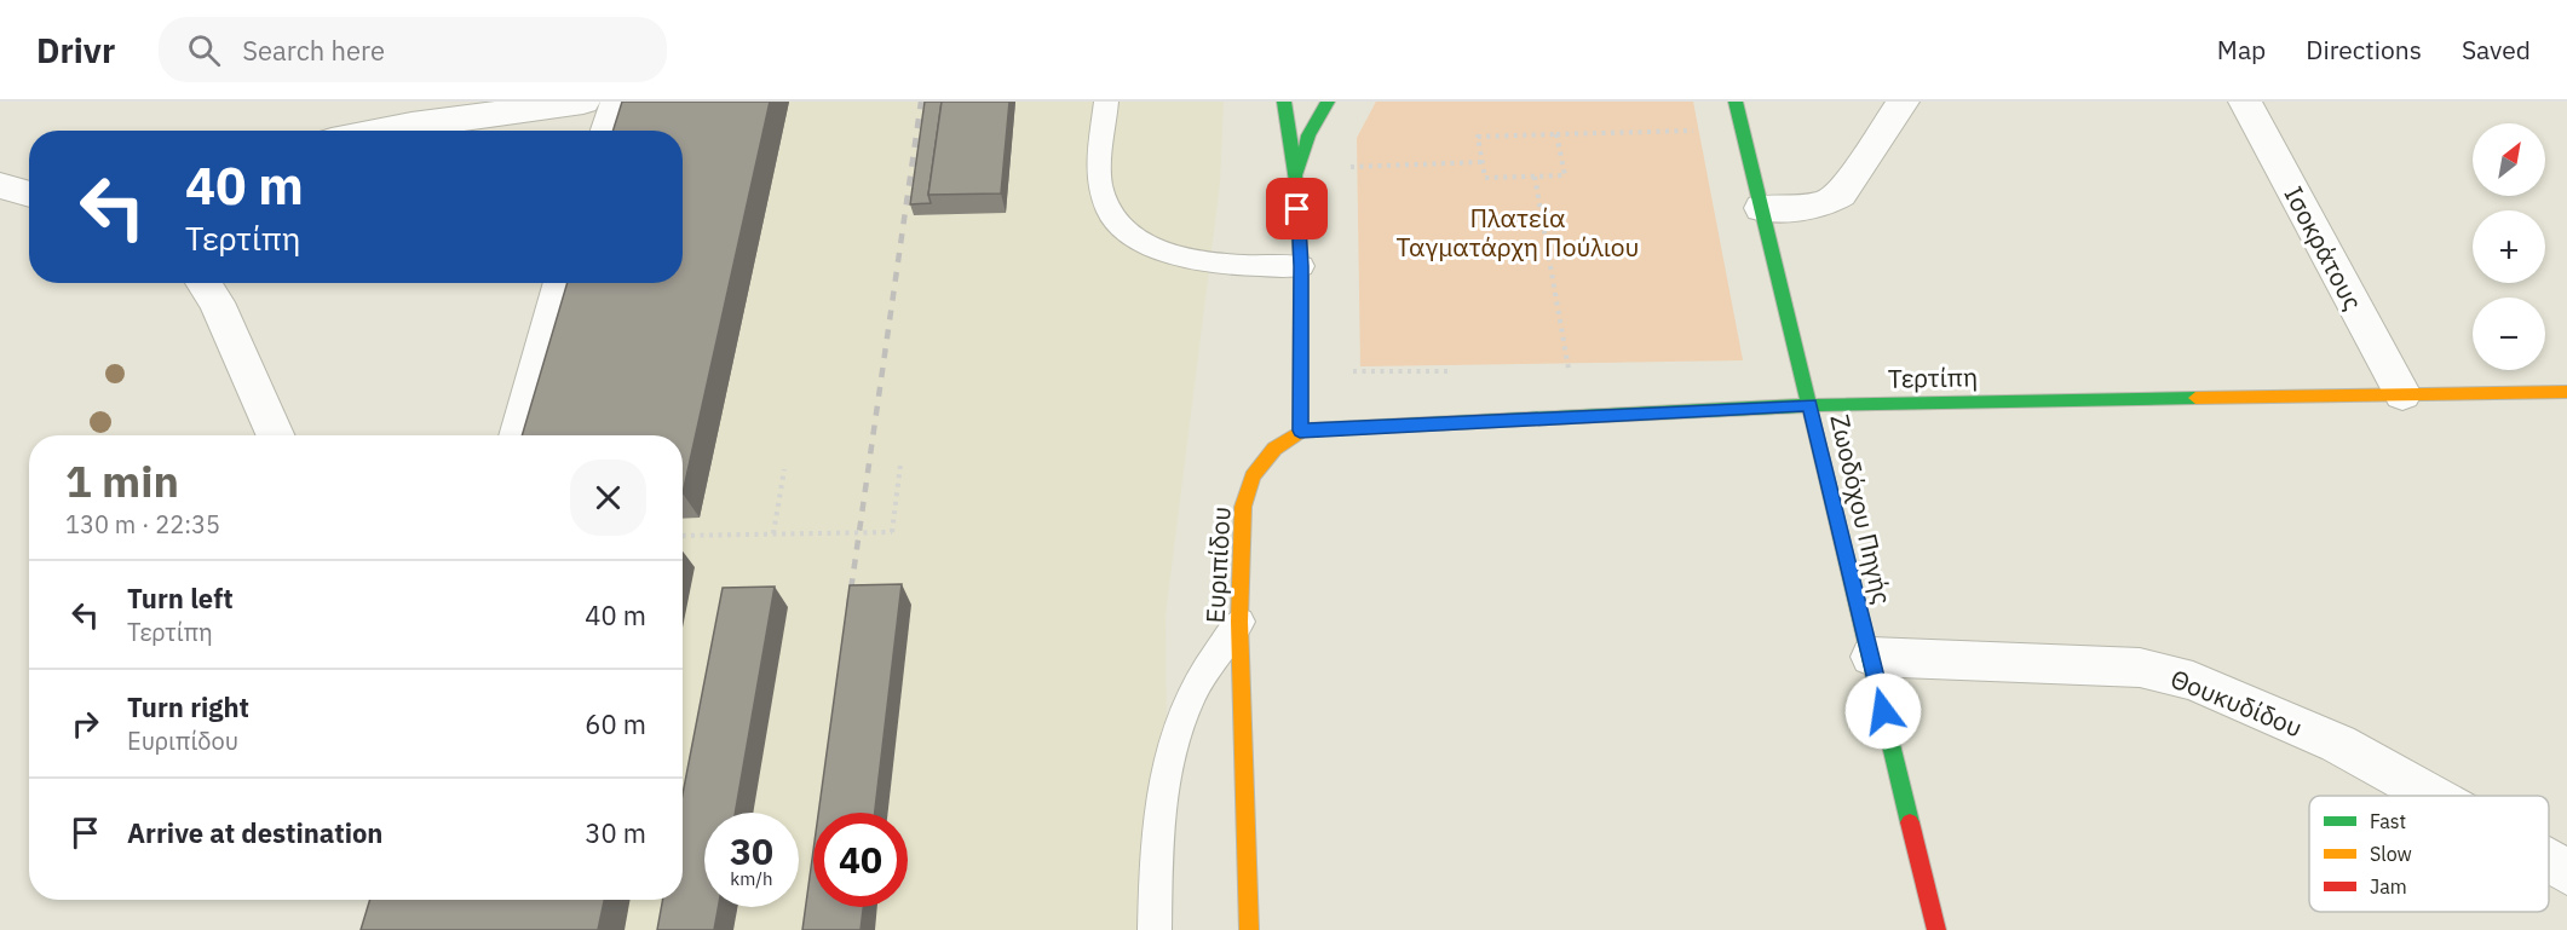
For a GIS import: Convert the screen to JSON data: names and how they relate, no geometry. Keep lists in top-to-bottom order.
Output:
{
  "streets": {
    "street": [
      "Ισοκράτους",
      "Τερτίπη",
      "Ζωοδόχου Πηγής",
      "Ευριπίδου",
      "Θουκυδίδου"
    ]
  },
  "crossings": [
    ["Ισοκράτους", "Τερτίπη"],
    ["Τερτίπη", "Ζωοδόχου Πηγής"],
    ["Τερτίπη", "Ευριπίδου"],
    ["Ζωοδόχου Πηγής", "Θουκυδίδου"]
  ],
  "parks": ["Πλατεία Ταγματάρχη Πούλιου"],
  "legend": ["Fast", "Slow", "Jam"],
  "north": "top right",
  "page": {
    "header": "Drivr",
    "search": "Search here",
    "nav": ["Map", "Directions", "Saved"],
    "map_buttons": ["+", "−"],
    "turn": ["40 m", "Τερτίπη"],
    "heading": ["1 min", "130 m · 22:35"],
    "list": [
      {
        "name": "Turn left",
        "note": "Τερτίπη",
        "value": "40 m"
      },
      {
        "name": "Turn right",
        "note": "Ευριπίδου",
        "value": "60 m"
      },
      {
        "name": "Arrive at destination",
        "value": "30 m"
      }
    ],
    "speed": "30 km/h",
    "limit": "40"
  }
}
